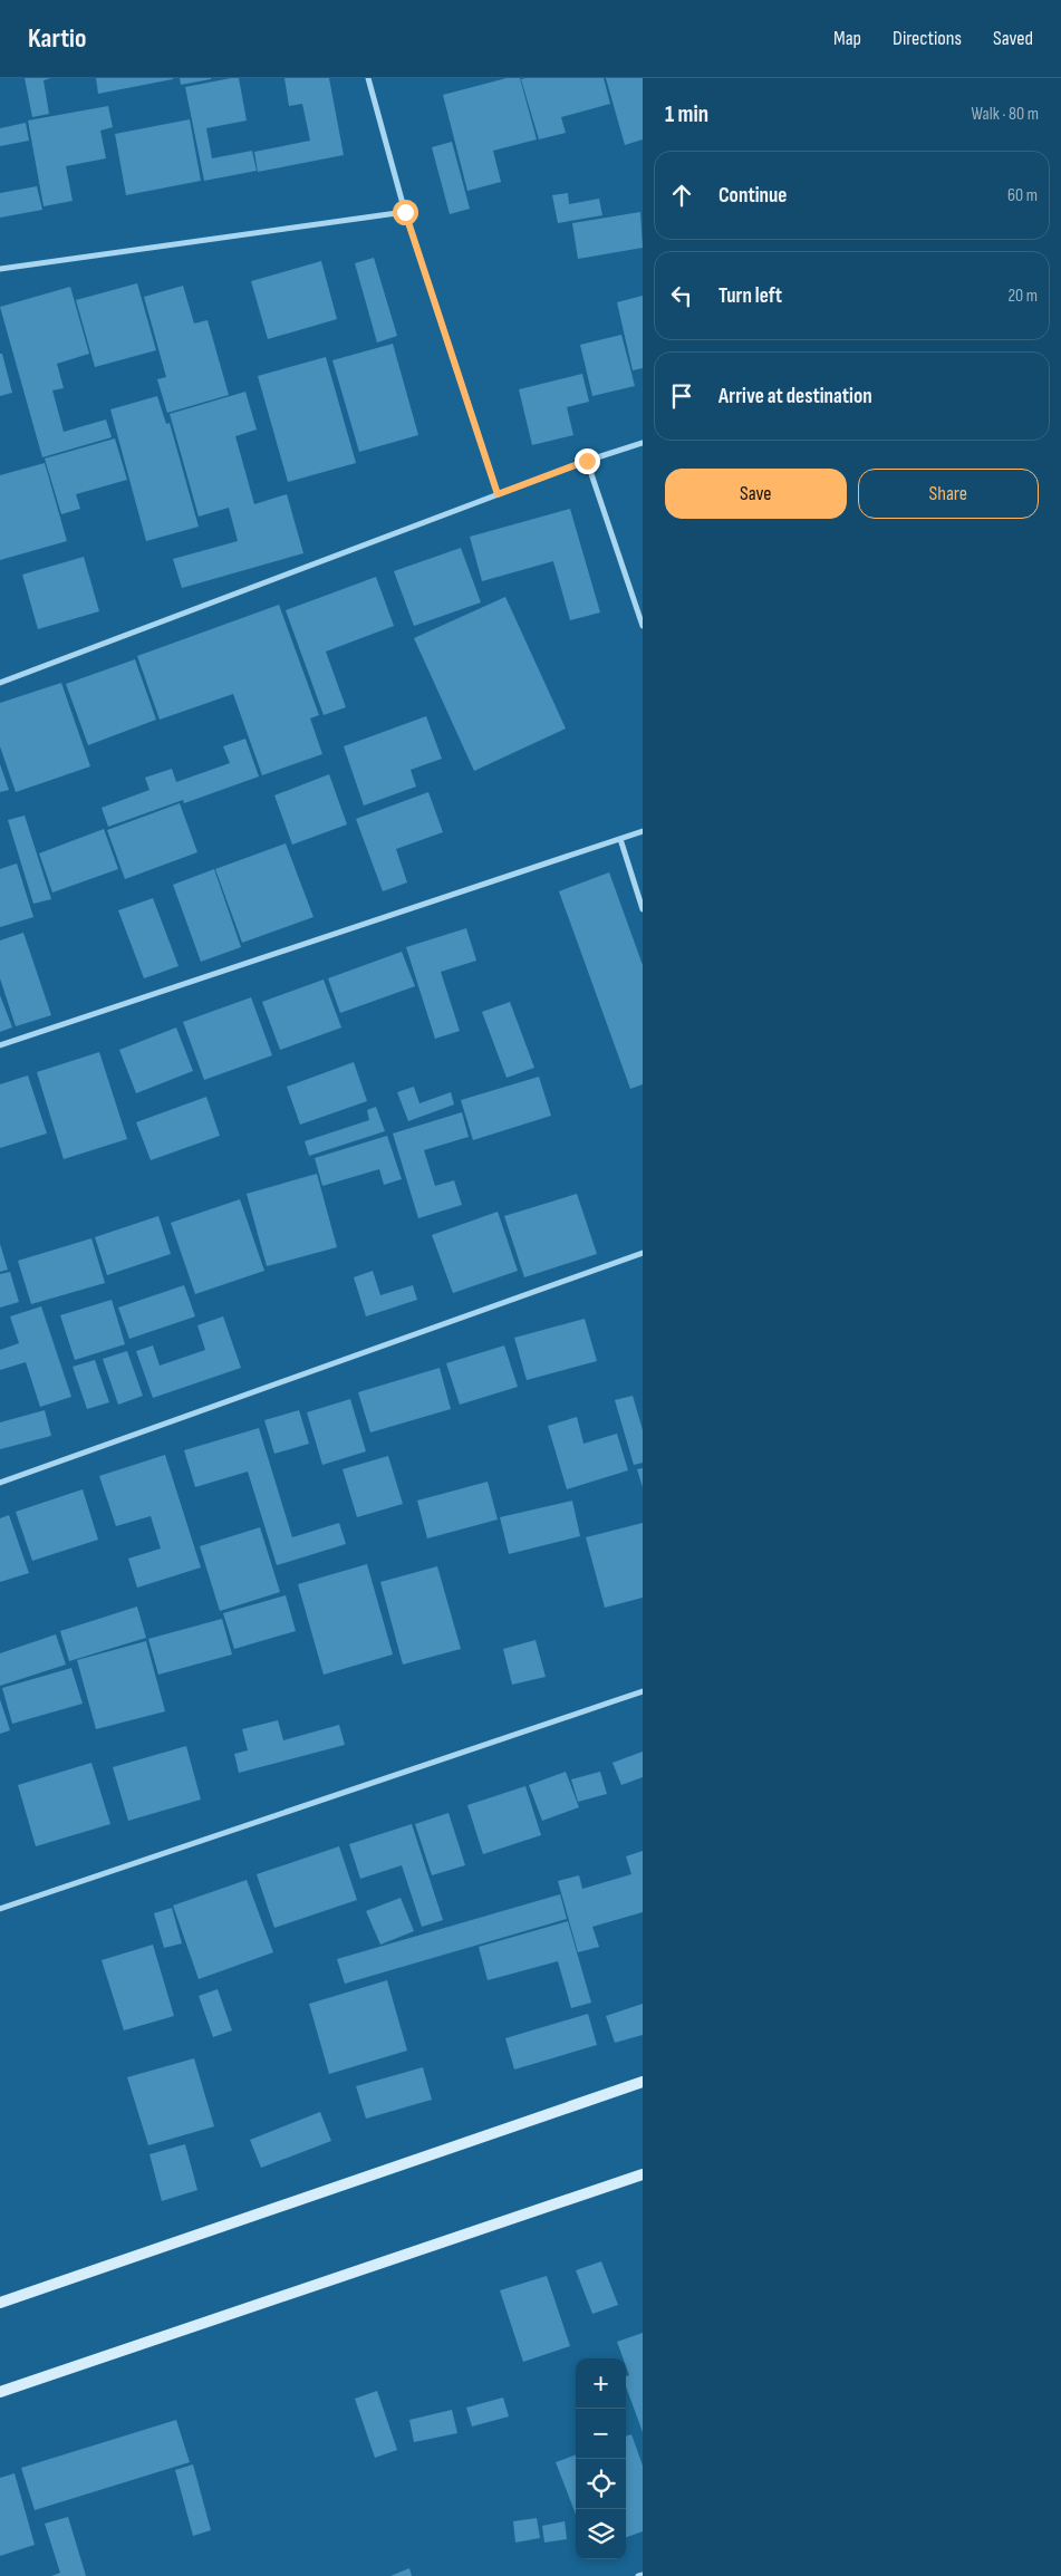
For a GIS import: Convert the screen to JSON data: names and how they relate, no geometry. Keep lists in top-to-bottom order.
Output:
{
  "page": {
    "header": "Kartio",
    "nav": ["Map", "Directions", "Saved"],
    "heading": ["1 min", "Walk · 80 m"],
    "list": [
      ["Continue", "60 m"],
      ["Turn left", "20 m"],
      "Arrive at destination"
    ],
    "buttons": ["Save", "Share"],
    "map_buttons": ["+", "−"]
  }
}
